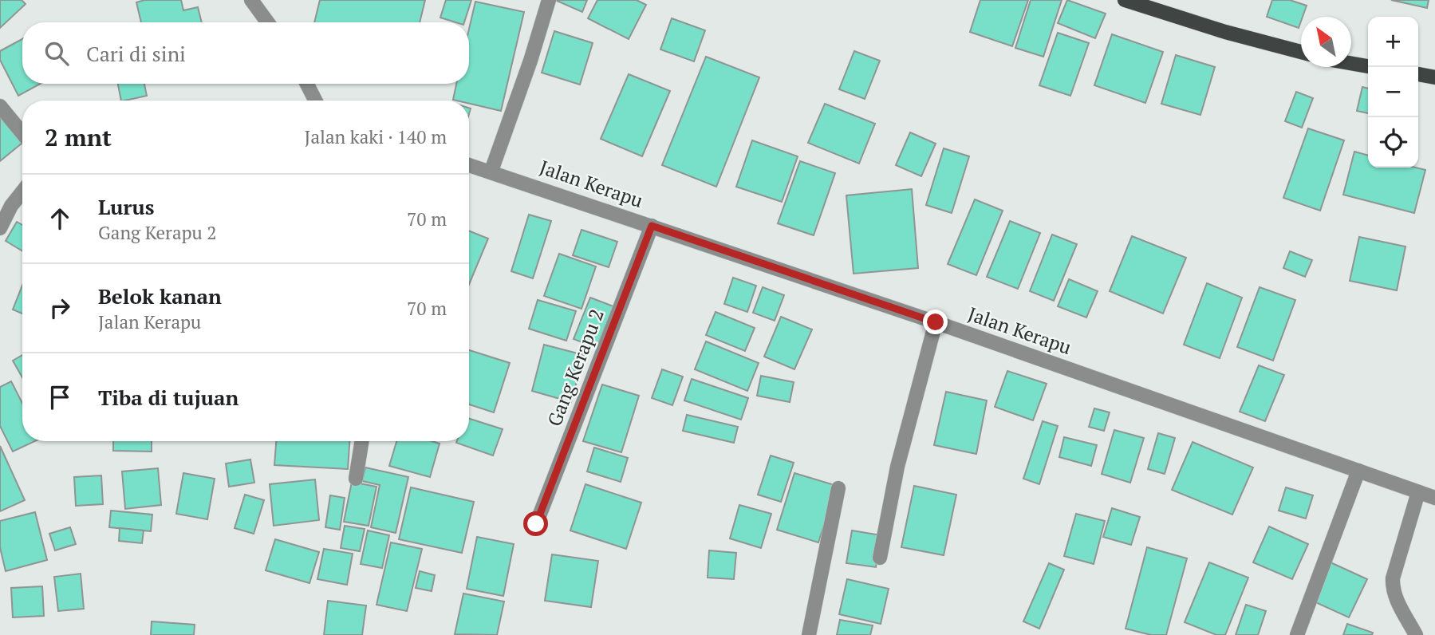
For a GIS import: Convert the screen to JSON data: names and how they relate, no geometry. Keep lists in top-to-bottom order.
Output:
{
  "streets": {
    "street": ["Jalan Kerapu", "Gang Kerapu 2"]
  },
  "crossings": [
    ["Jalan Kerapu", "Gang Kerapu 2"]
  ],
  "north": "top left",
  "page": {
    "map_buttons": ["+", "−"],
    "search": "Cari di sini",
    "heading": ["2 mnt", "Jalan kaki · 140 m"],
    "list": [
      ["Lurus", "Gang Kerapu 2", "70 m"],
      ["Belok kanan", "Jalan Kerapu", "70 m"],
      "Tiba di tujuan"
    ]
  }
}
